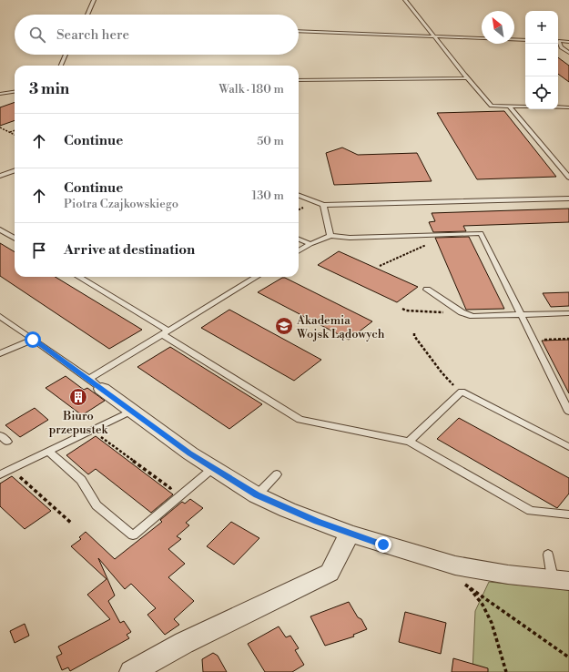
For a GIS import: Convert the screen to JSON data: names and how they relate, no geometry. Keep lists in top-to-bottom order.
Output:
{
  "places": {
    "school or university": ["Akademia Wojsk Lądowych"],
    "building": ["Biuro przepustek"]
  },
  "north": "top left",
  "page": {
    "map_buttons": ["+", "−"],
    "search": "Search here",
    "heading": ["3 min", "Walk · 180 m"],
    "list": [
      ["Continue", "50 m"],
      ["Continue", "Piotra Czajkowskiego", "130 m"],
      "Arrive at destination"
    ]
  }
}
